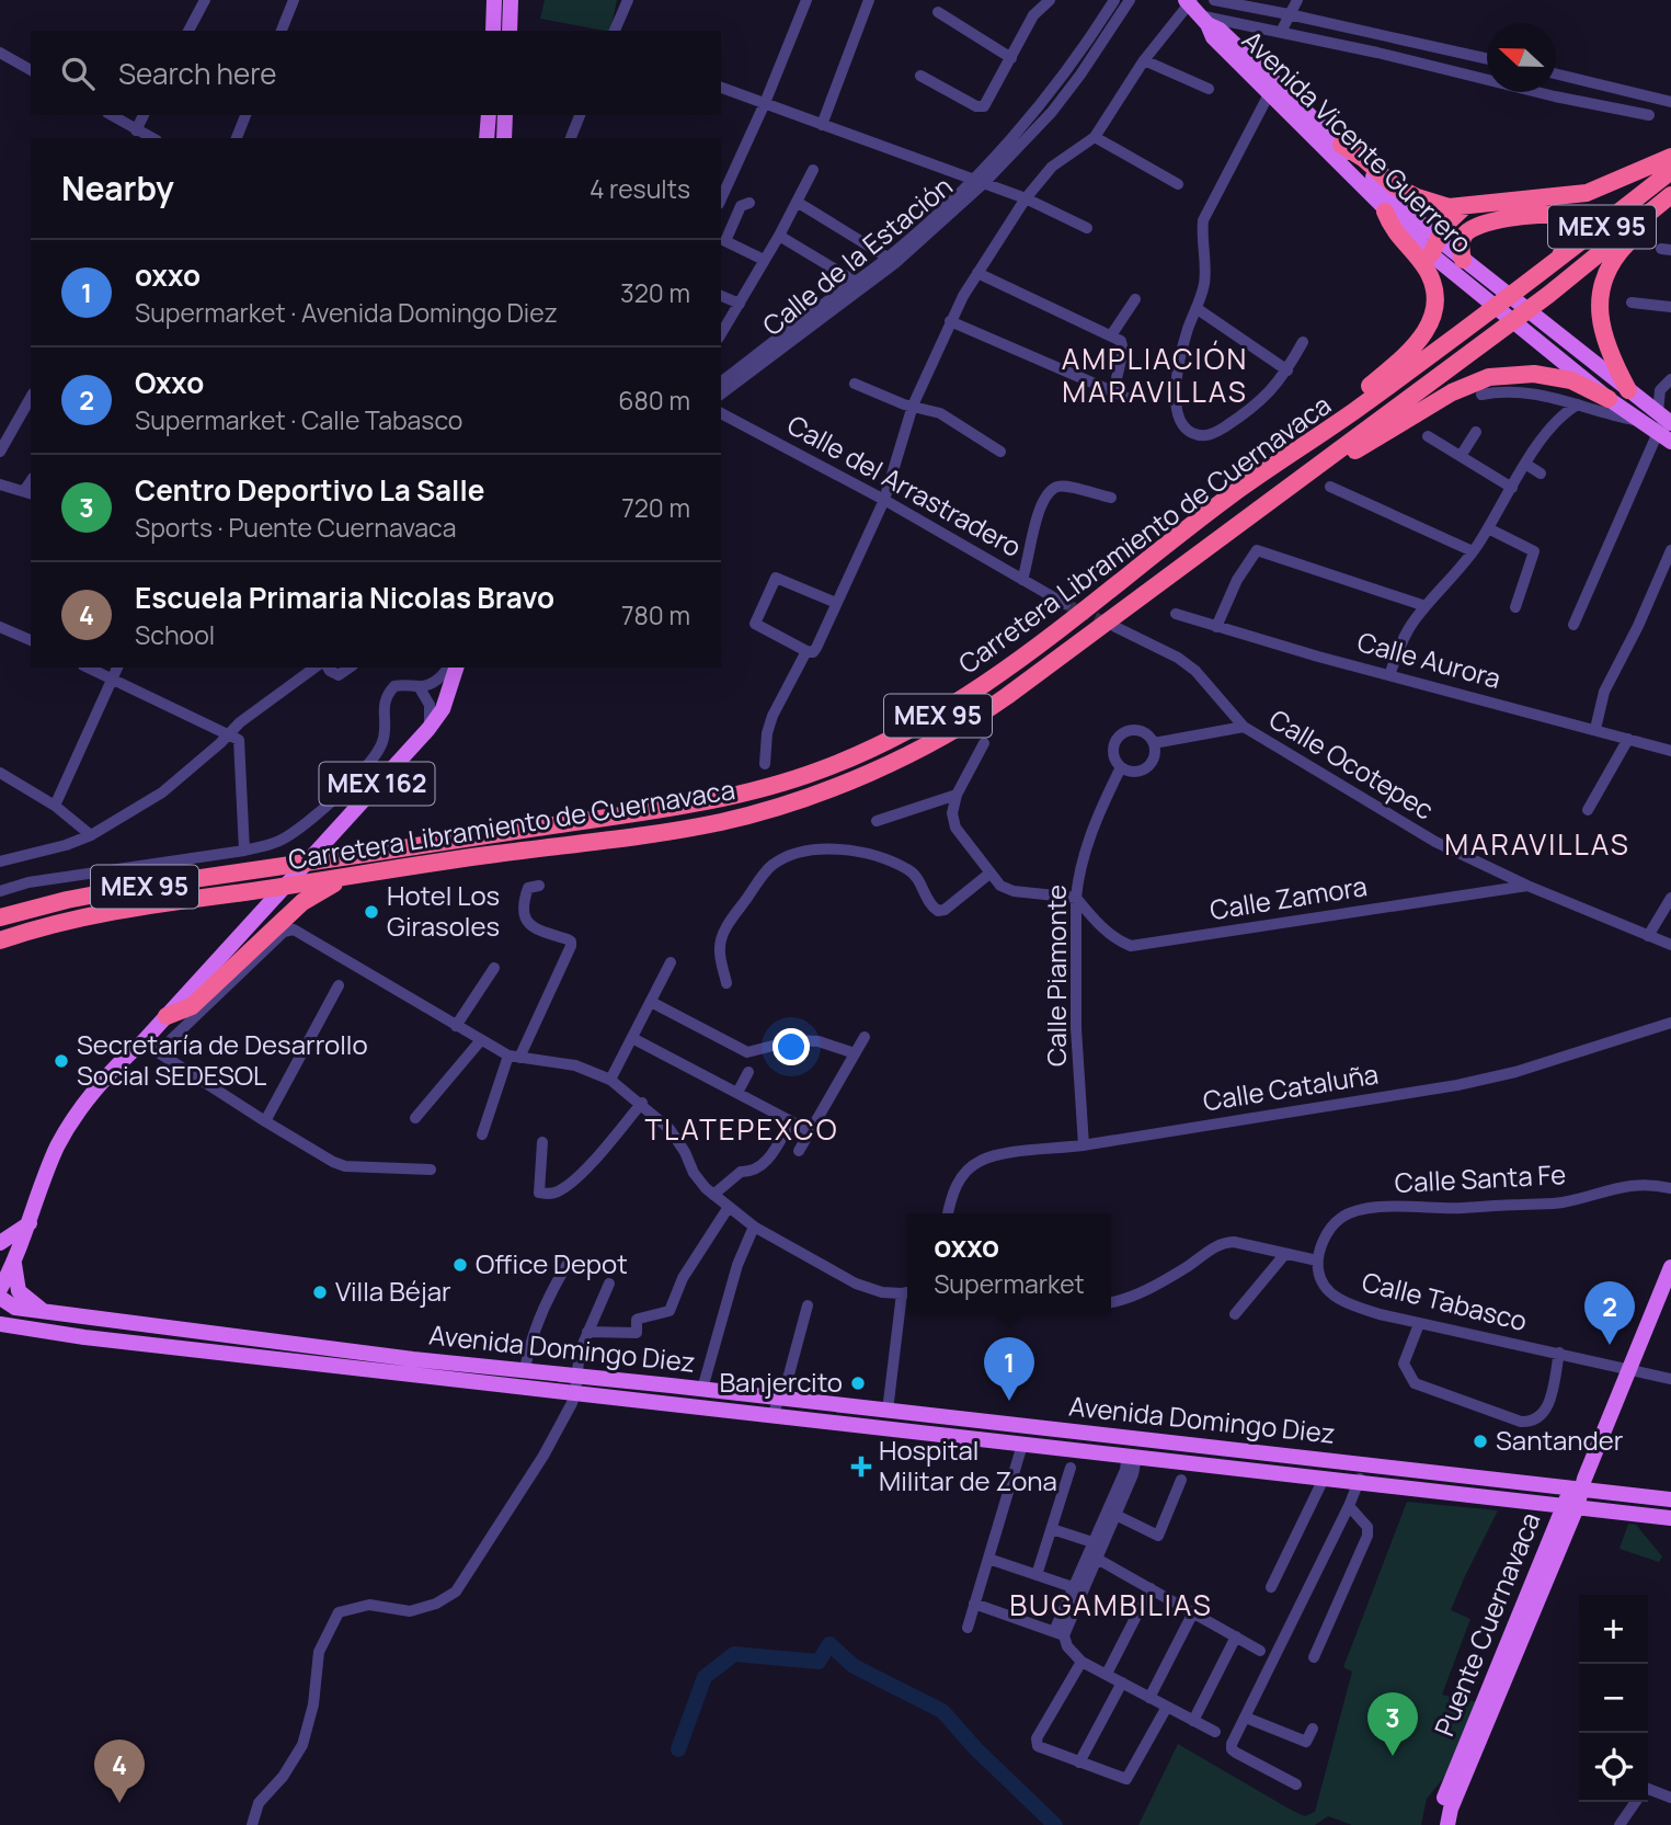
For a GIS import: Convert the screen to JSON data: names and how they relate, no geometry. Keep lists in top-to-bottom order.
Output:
{
  "streets": {
    "highway": ["MEX 95", "Carretera Libramiento de Cuernavaca"],
    "main road": [
      "Avenida Vicente Guerrero",
      "MEX 162",
      "Avenida Domingo Diez",
      "Puente Cuernavaca"
    ],
    "street": [
      "Calle de la Estación",
      "Calle del Arrastradero",
      "Calle Aurora",
      "Calle Ocotepec",
      "Calle Zamora",
      "Calle Piamonte",
      "Calle Cataluña",
      "Calle Santa Fe",
      "Calle Tabasco"
    ]
  },
  "crossings": [
    ["Calle Ocotepec", "Calle Zamora"],
    ["Calle Zamora", "Calle Piamonte"],
    ["Calle Piamonte", "Calle Cataluña"],
    ["Calle Santa Fe", "Calle Tabasco"],
    ["Calle Tabasco", "Puente Cuernavaca"],
    ["Avenida Domingo Diez", "Puente Cuernavaca"]
  ],
  "districts": [
    "AMPLIACIÓN MARAVILLAS",
    "MARAVILLAS",
    "TLATEPEXCO",
    "BUGAMBILIAS"
  ],
  "places": {
    "other": [
      "Hotel Los Girasoles",
      "Secretaría de Desarrollo Social SEDESOL",
      "Office Depot",
      "Villa Béjar",
      "Banjercito",
      "Santander"
    ],
    "health": ["Hospital Militar de Zona"]
  },
  "north": "left",
  "page": {
    "search": "Search here",
    "heading": ["Nearby", "4 results"],
    "list": [
      {
        "mark": "1",
        "name": "oxxo",
        "note": "Supermarket · Avenida Domingo Diez",
        "value": "320 m"
      },
      {
        "mark": "2",
        "name": "Oxxo",
        "note": "Supermarket · Calle Tabasco",
        "value": "680 m"
      },
      {
        "mark": "3",
        "name": "Centro Deportivo La Salle",
        "note": "Sports · Puente Cuernavaca",
        "value": "720 m"
      },
      {
        "mark": "4",
        "name": "Escuela Primaria Nicolas Bravo",
        "note": "School",
        "value": "780 m"
      }
    ],
    "popup": ["oxxo", "Supermarket"],
    "pins": [
      "2",
      "1",
      "3",
      "4"
    ],
    "map_buttons": ["+", "−"]
  }
}
